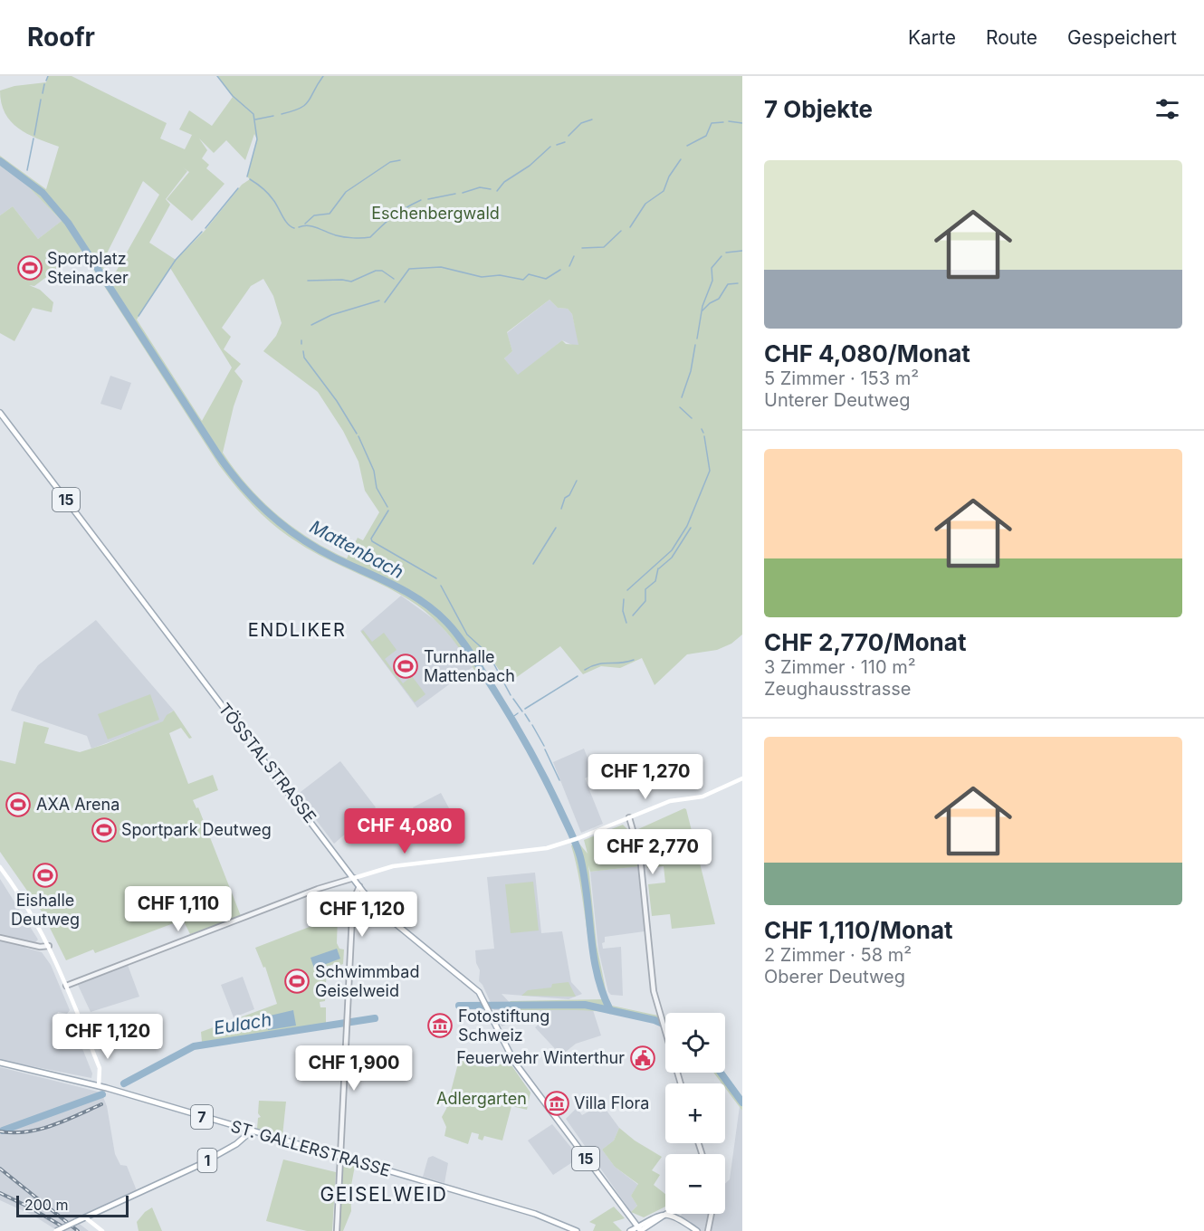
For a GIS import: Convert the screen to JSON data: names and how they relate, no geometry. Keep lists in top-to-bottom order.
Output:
{
  "streets": {
    "main road": [
      "15",
      "TÖSSTALSTRASSE",
      "7",
      "ST. GALLERSTRASSE",
      "1"
    ]
  },
  "crossings": [
    ["ST. GALLERSTRASSE", "1"]
  ],
  "districts": ["ENDLIKER", "GEISELWEID"],
  "water": ["Mattenbach", "Eulach"],
  "parks": ["Eschenbergwald", "Adlergarten"],
  "places": {
    "sports": [
      "Sportplatz Steinacker",
      "Turnhalle Mattenbach",
      "AXA Arena",
      "Sportpark Deutweg",
      "Eishalle Deutweg",
      "Schwimmbad Geiselweid"
    ],
    "museum": ["Fotostiftung Schweiz", "Villa Flora"],
    "public building": ["Feuerwehr Winterthur"]
  },
  "scale_bar": "200 m",
  "page": {
    "header": "Roofr",
    "nav": ["Karte", "Route", "Gespeichert"],
    "heading": "7 Objekte",
    "list": [
      {
        "name": "CHF 4,080/Monat",
        "note": "5 Zimmer · 153 m² · Unterer Deutweg"
      },
      {
        "name": "CHF 2,770/Monat",
        "note": "3 Zimmer · 110 m² · Zeughausstrasse"
      },
      {
        "name": "CHF 1,110/Monat",
        "note": "2 Zimmer · 58 m² · Oberer Deutweg"
      }
    ],
    "price": [
      "CHF 1,270",
      "CHF 4,080",
      "CHF 2,770",
      "CHF 1,110",
      "CHF 1,120",
      "CHF 1,120",
      "CHF 1,900"
    ],
    "map_buttons": ["+", "−"],
    "scale": "200 m"
  }
}
